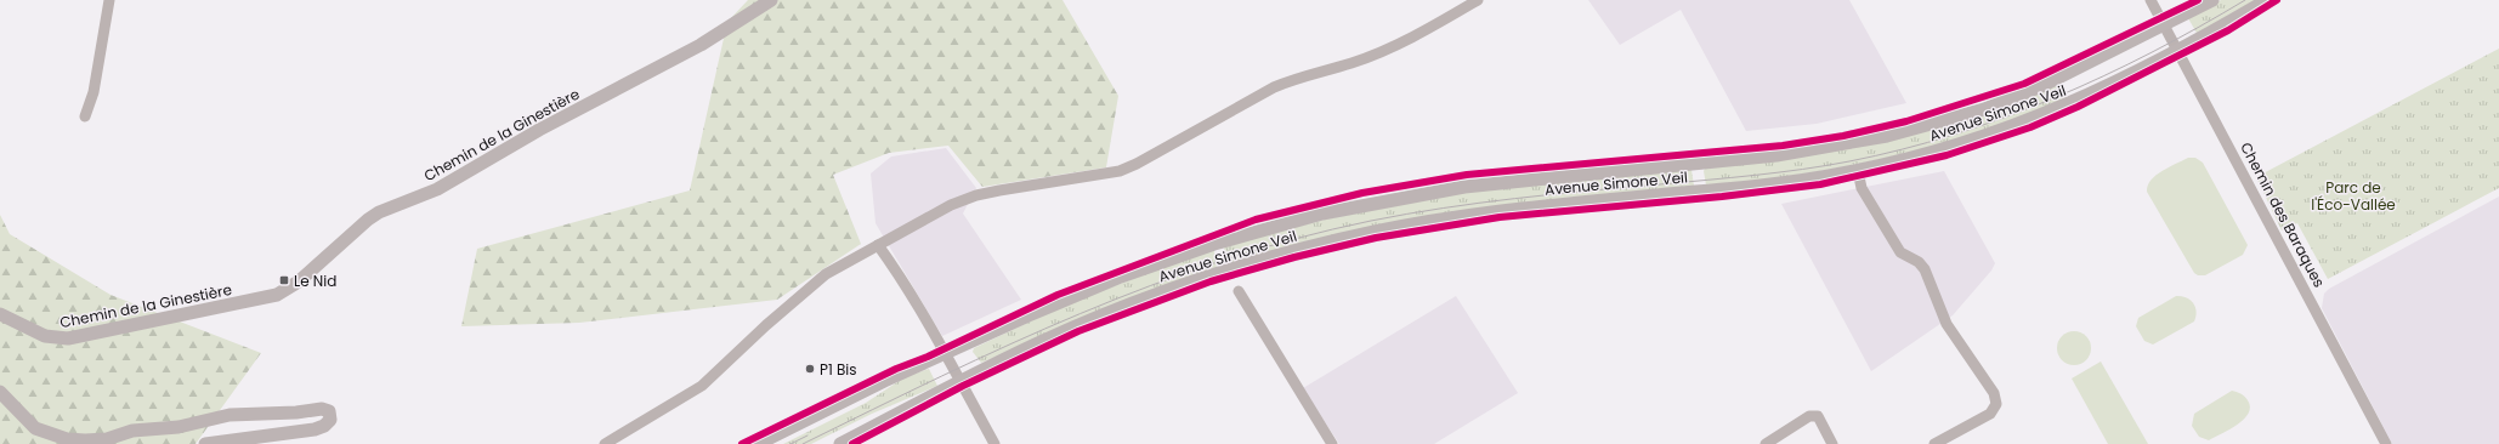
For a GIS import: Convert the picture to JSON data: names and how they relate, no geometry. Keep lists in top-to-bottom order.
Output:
{
  "streets": {
    "main road": ["Avenue Simone Veil", "Chemin de la Ginestière"],
    "street": ["Chemin des Baraques"]
  },
  "crossings": [
    ["Avenue Simone Veil", "Chemin des Baraques"]
  ],
  "parks": ["Parc de l'Éco-Vallée"],
  "places": {
    "transit": ["Le Nid"],
    "other": ["P1 Bis"]
  }
}
